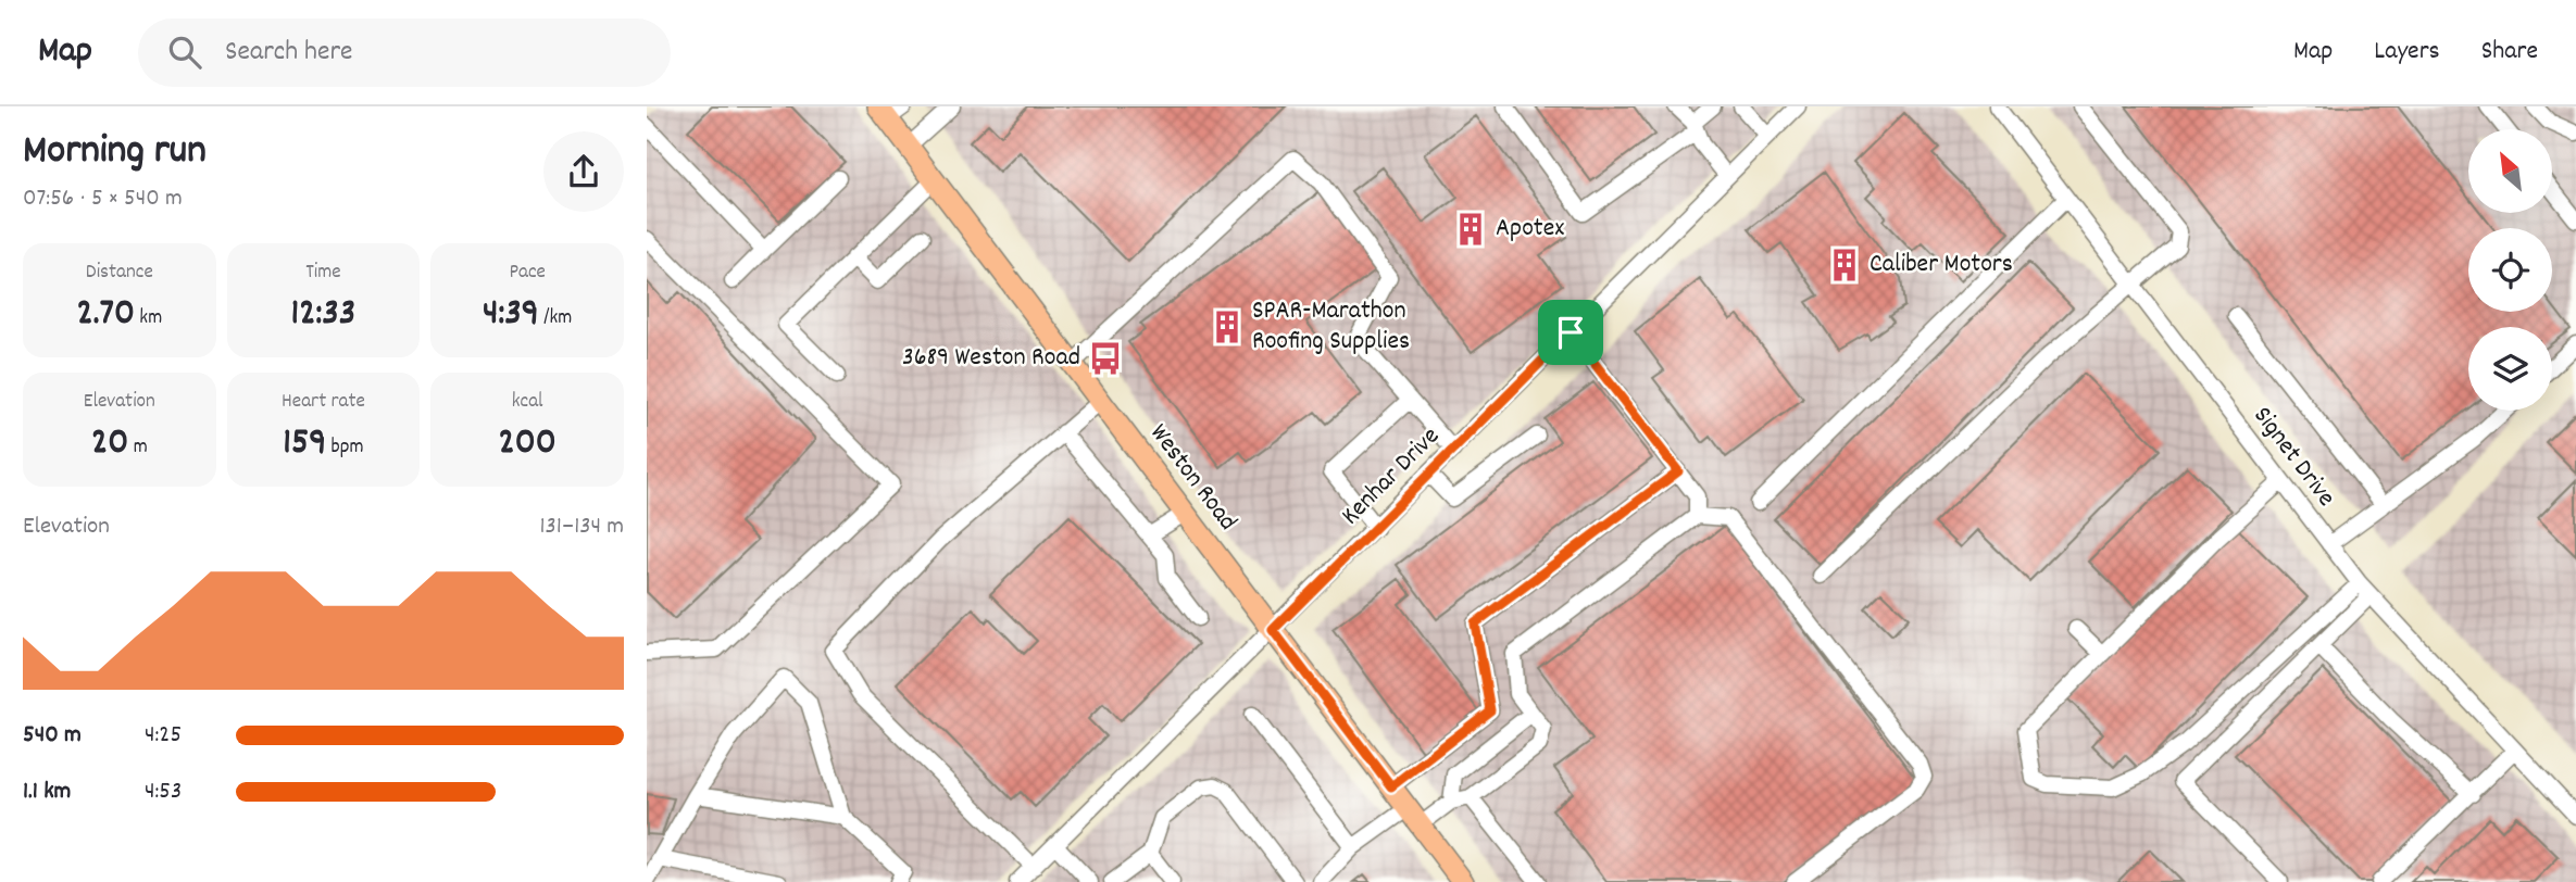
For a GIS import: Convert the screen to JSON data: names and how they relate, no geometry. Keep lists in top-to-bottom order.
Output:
{
  "streets": {
    "main road": ["Weston Road"],
    "street": ["Signet Drive", "Kenhar Drive"]
  },
  "crossings": [
    ["Kenhar Drive", "Weston Road"]
  ],
  "places": {
    "building": ["Apotex", "Caliber Motors", "SPAR-Marathon Roofing Supplies"],
    "bus stop": ["3689 Weston Road"]
  },
  "north": "top left",
  "page": {
    "header": "Map",
    "search": "Search here",
    "nav": ["Map", "Layers", "Share"],
    "heading": ["Morning run", "07:56 · 5 × 540 m"],
    "stats": [
      ["Distance", "2.70 km"],
      ["Time", "12:33"],
      ["Pace", "4:39 /km"],
      ["Elevation", "20 m"],
      ["Heart rate", "159 bpm"],
      ["kcal", "200"]
    ],
    "chart": ["Elevation", "131–134 m"],
    "list": [
      {
        "name": "540 m",
        "note": "4:25"
      },
      {
        "name": "1.1 km",
        "note": "4:53"
      }
    ]
  }
}
